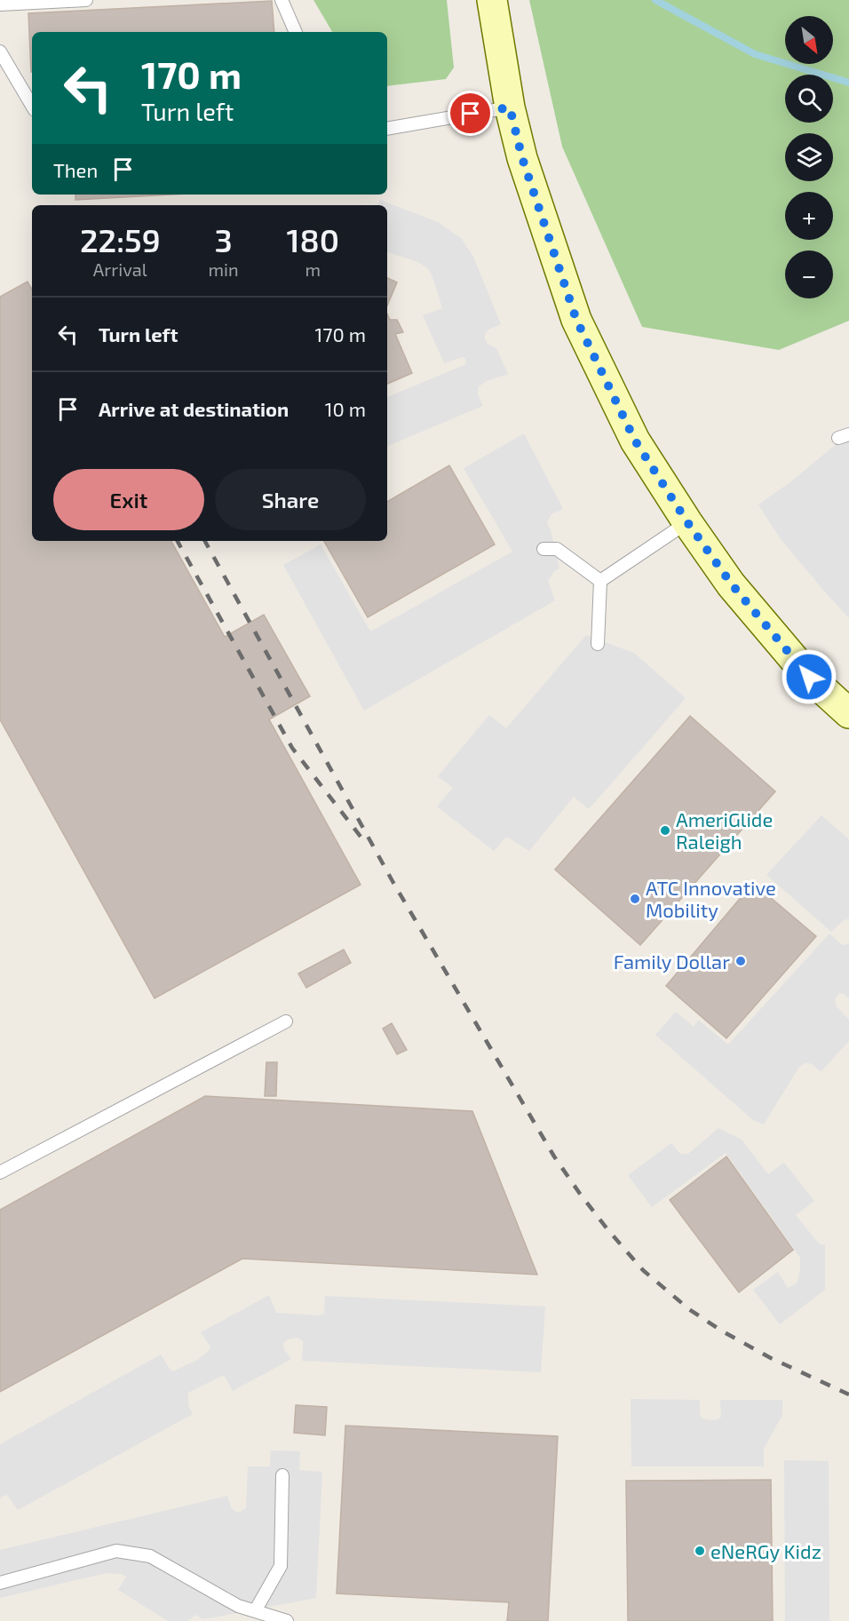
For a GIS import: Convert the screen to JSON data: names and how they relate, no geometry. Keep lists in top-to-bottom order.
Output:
{
  "places": [
    "AmeriGlide Raleigh",
    "ATC Innovative Mobility",
    "Family Dollar",
    "eNeRGy Kidz"
  ],
  "north": "bottom right",
  "page": {
    "map_buttons": ["+", "−"],
    "turn": ["170 m", "Turn left"],
    "then": "Then",
    "eta": [
      "22:59",
      "Arrival",
      "3",
      "min",
      "180",
      "m"
    ],
    "list": [
      {
        "name": "Turn left",
        "value": "170 m"
      },
      {
        "name": "Arrive at destination",
        "value": "10 m"
      }
    ],
    "buttons": ["Exit", "Share"]
  }
}
